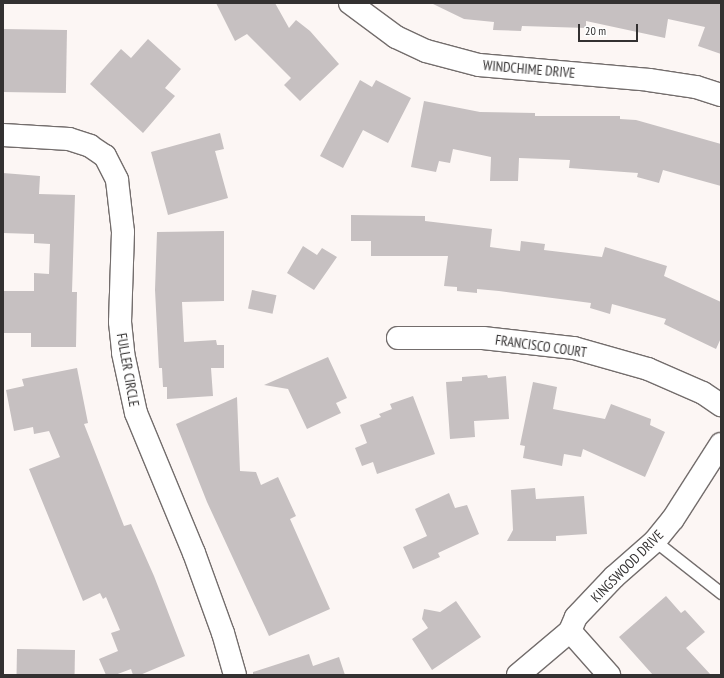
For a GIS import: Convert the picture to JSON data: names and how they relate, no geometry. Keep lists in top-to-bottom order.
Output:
{
  "streets": {
    "street": [
      "WINDCHIME DRIVE",
      "FRANCISCO COURT",
      "FULLER CIRCLE",
      "KINGSWOOD DRIVE"
    ]
  },
  "scale_bar": "20 m"
}
